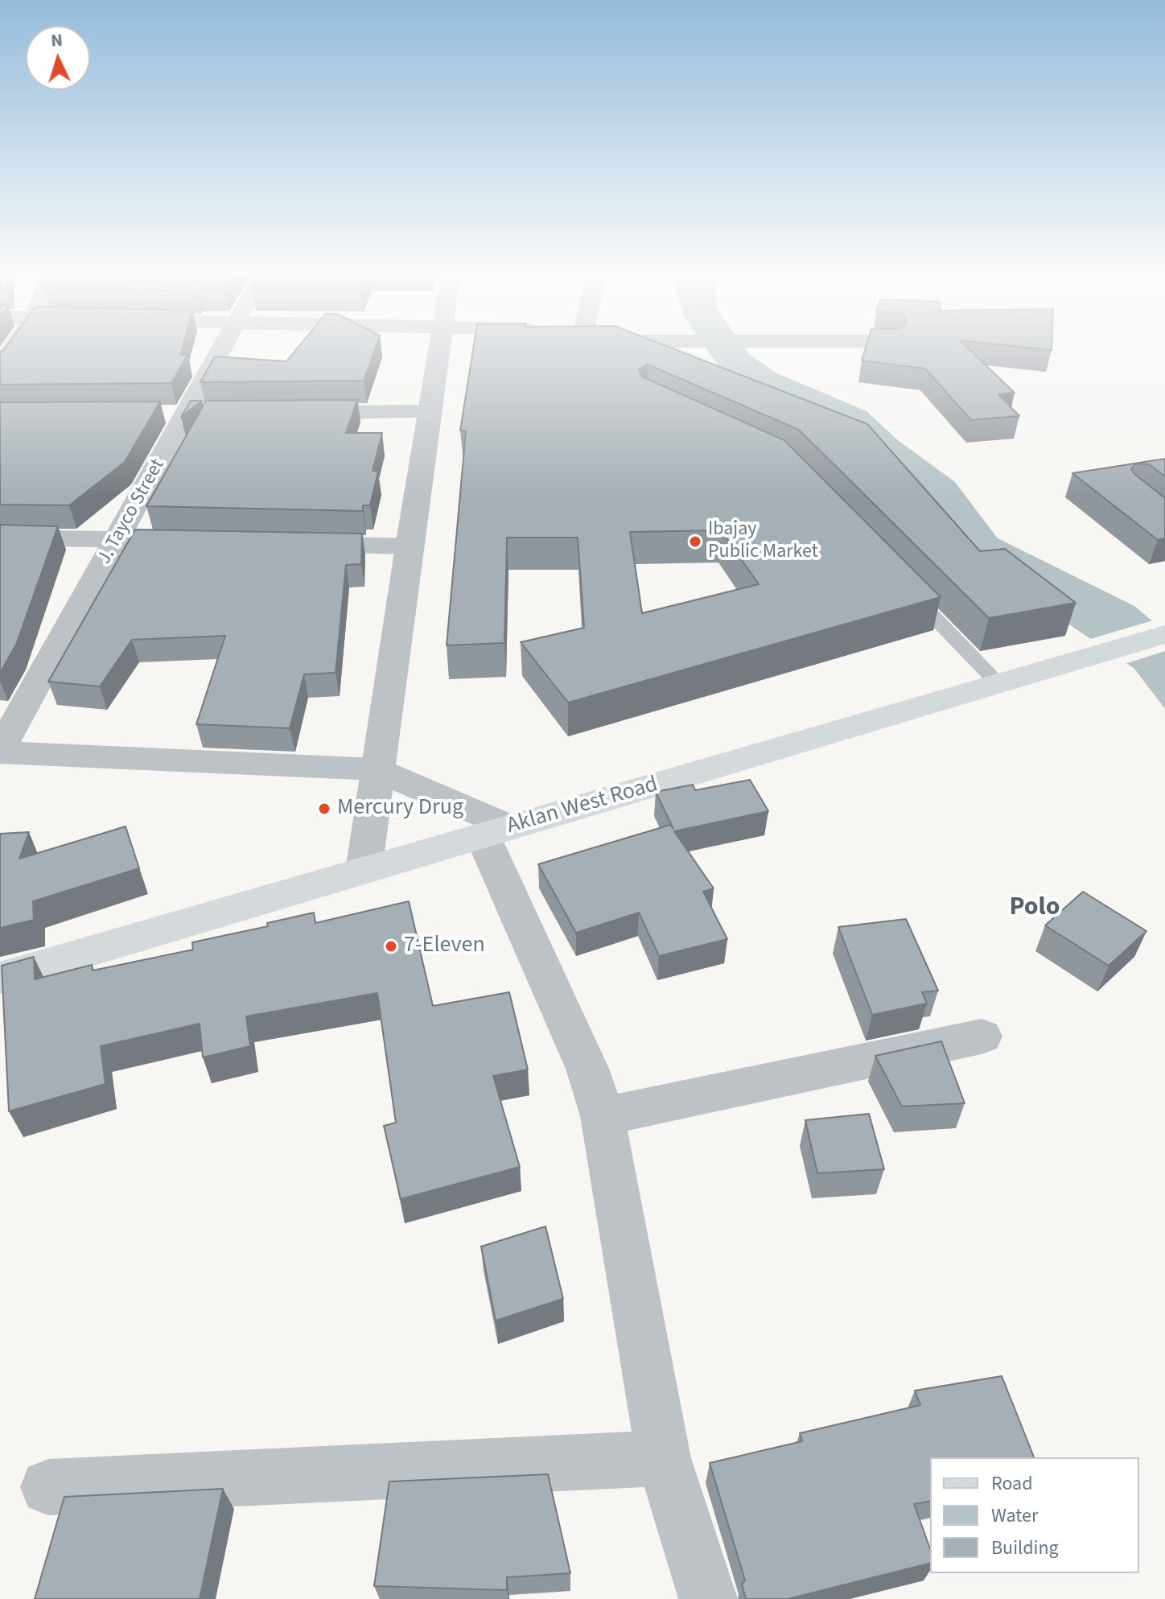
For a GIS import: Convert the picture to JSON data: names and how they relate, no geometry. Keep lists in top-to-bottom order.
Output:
{
  "streets": {
    "main road": ["Aklan West Road"],
    "street": ["J. Tayco Street"]
  },
  "districts": ["Polo"],
  "places": ["Ibajay Public Market", "Mercury Drug", "7-Eleven"],
  "legend": ["Road", "Water", "Building"],
  "north": "top"
}
